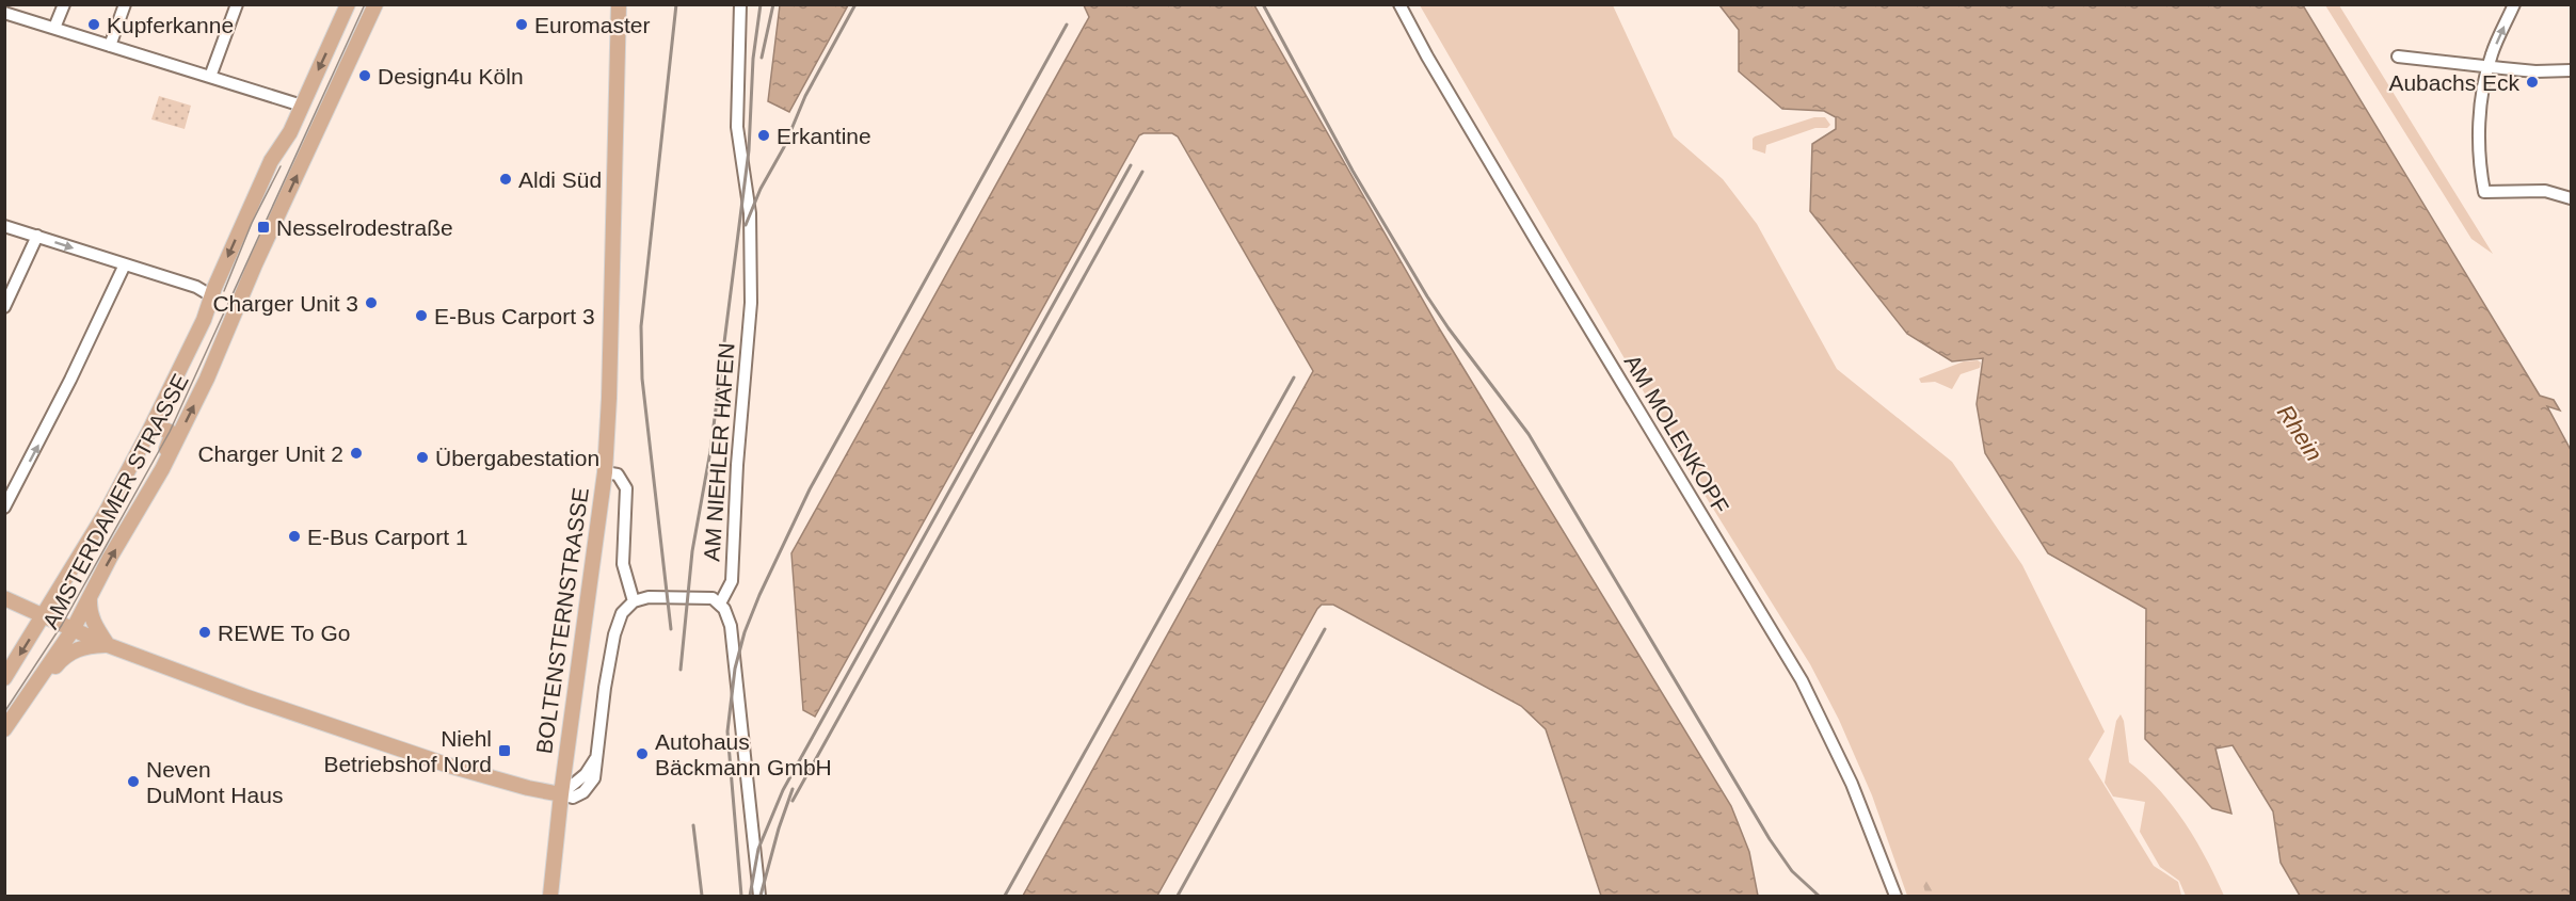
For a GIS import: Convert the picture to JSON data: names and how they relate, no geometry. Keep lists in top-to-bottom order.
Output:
{
  "streets": {
    "main road": ["AMSTERDAMER STRASSE", "BOLTENSTERNSTRASSE"],
    "street": ["AM MOLENKOPF", "AM NIEHLER HAFEN"]
  },
  "water": ["Rhein"],
  "places": {
    "other": [
      "Kupferkanne",
      "Euromaster",
      "Design4u Köln",
      "Aubachs Eck",
      "Erkantine",
      "Aldi Süd",
      "Charger Unit 3",
      "E-Bus Carport 3",
      "Charger Unit 2",
      "Übergabestation",
      "E-Bus Carport 1",
      "REWE To Go",
      "Autohaus Bäckmann GmbH",
      "Neven DuMont Haus"
    ],
    "transit": ["Nesselrodestraße", "Niehl Betriebshof Nord"]
  }
}
